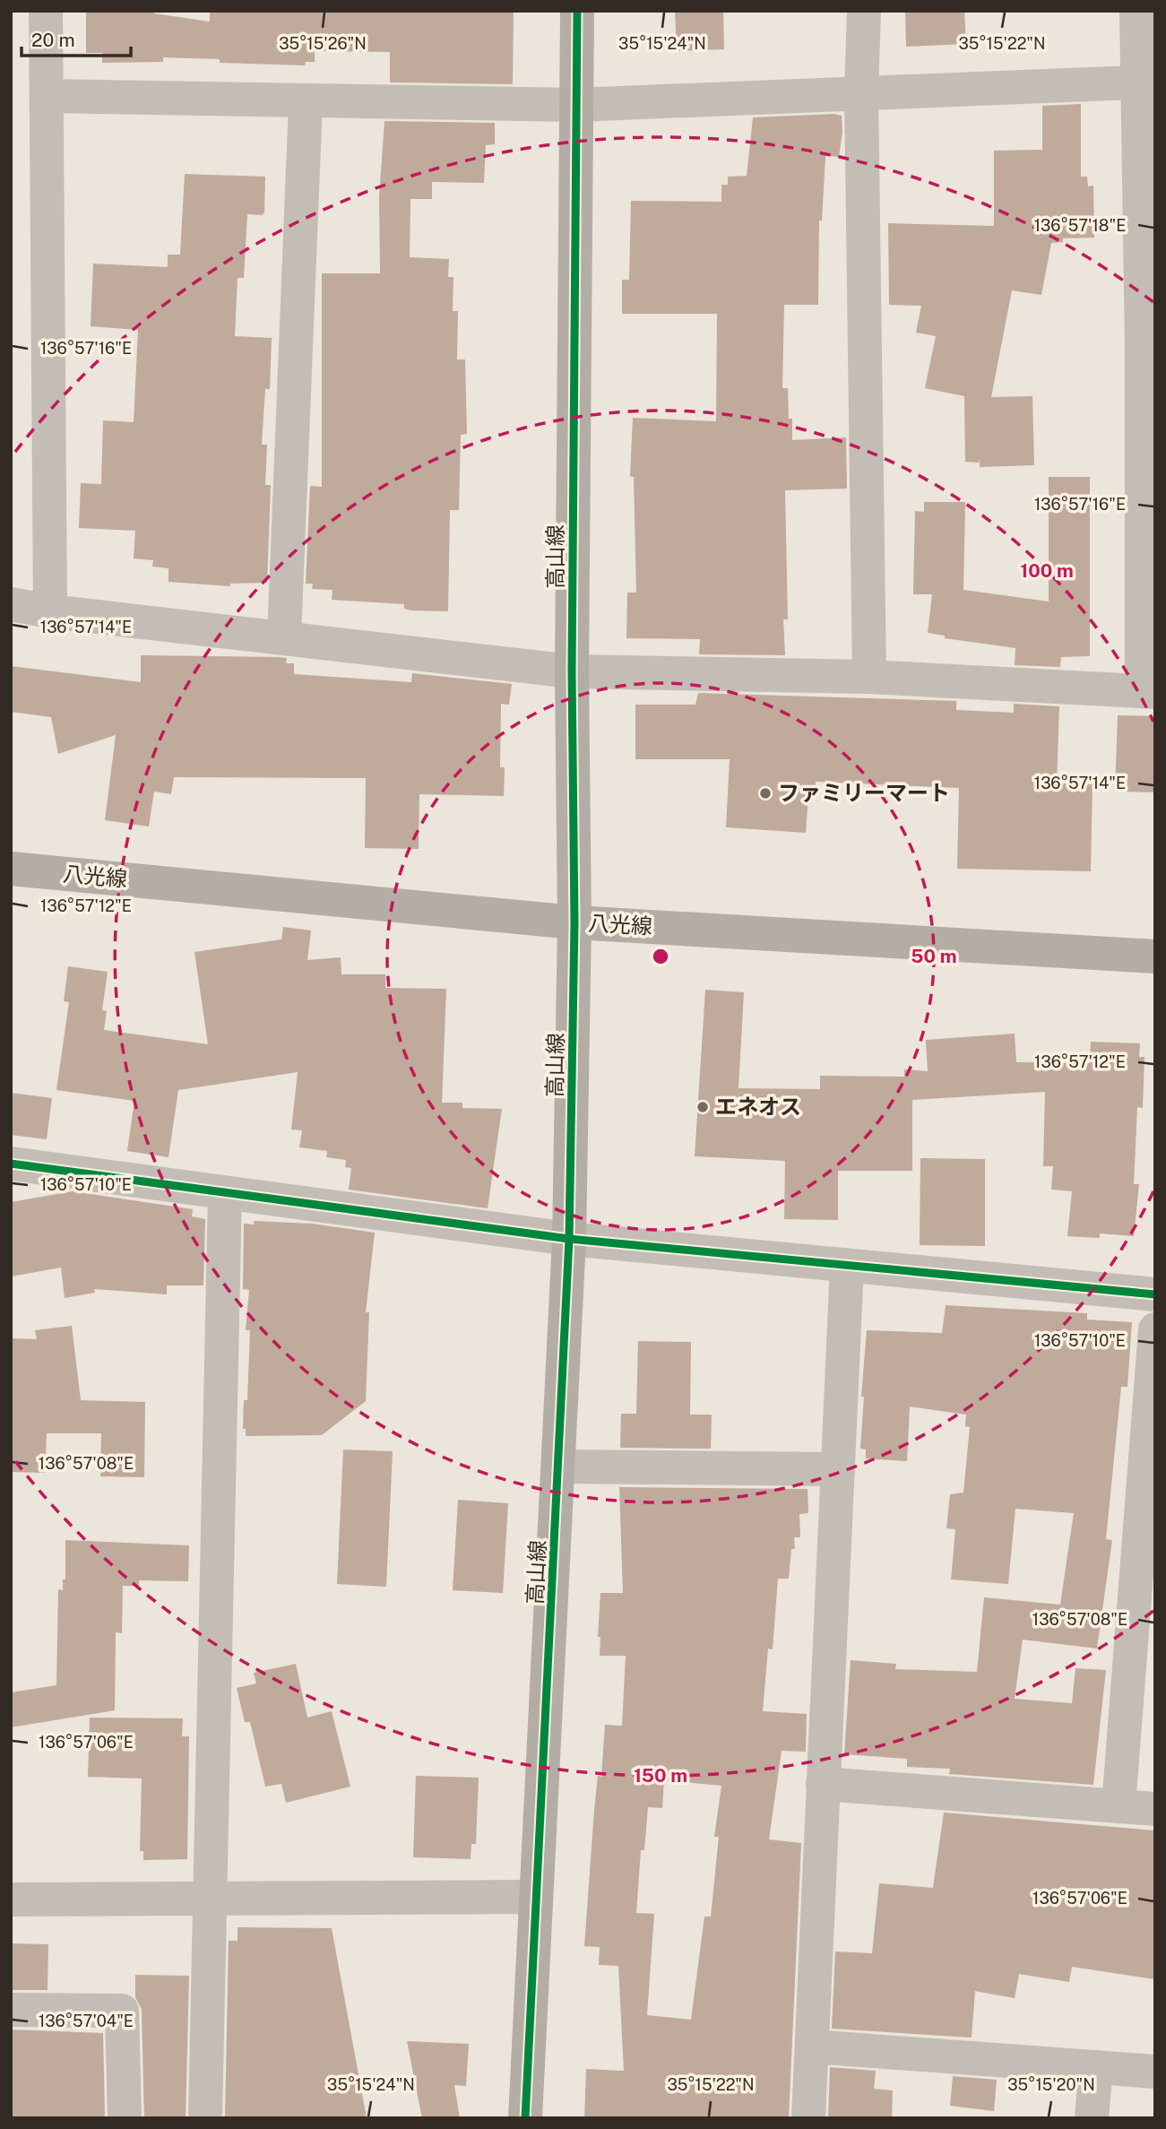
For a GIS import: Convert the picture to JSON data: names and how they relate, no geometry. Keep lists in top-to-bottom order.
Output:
{
  "streets": {
    "street": ["高山線", "八光線"]
  },
  "crossings": [
    ["高山線", "八光線"]
  ],
  "places": ["ファミリーマート", "エネオス"],
  "scale_bar": "20 m",
  "coordinates": [
    "35°15'26\"N",
    "35°15'24\"N",
    "35°15'22\"N",
    "136°57'18\"E",
    "136°57'16\"E",
    "136°57'14\"E",
    "136°57'12\"E",
    "136°57'10\"E",
    "136°57'08\"E",
    "136°57'06\"E",
    "136°57'04\"E",
    "35°15'20\"N"
  ],
  "rings": ["100 m", "50 m", "150 m"]
}
